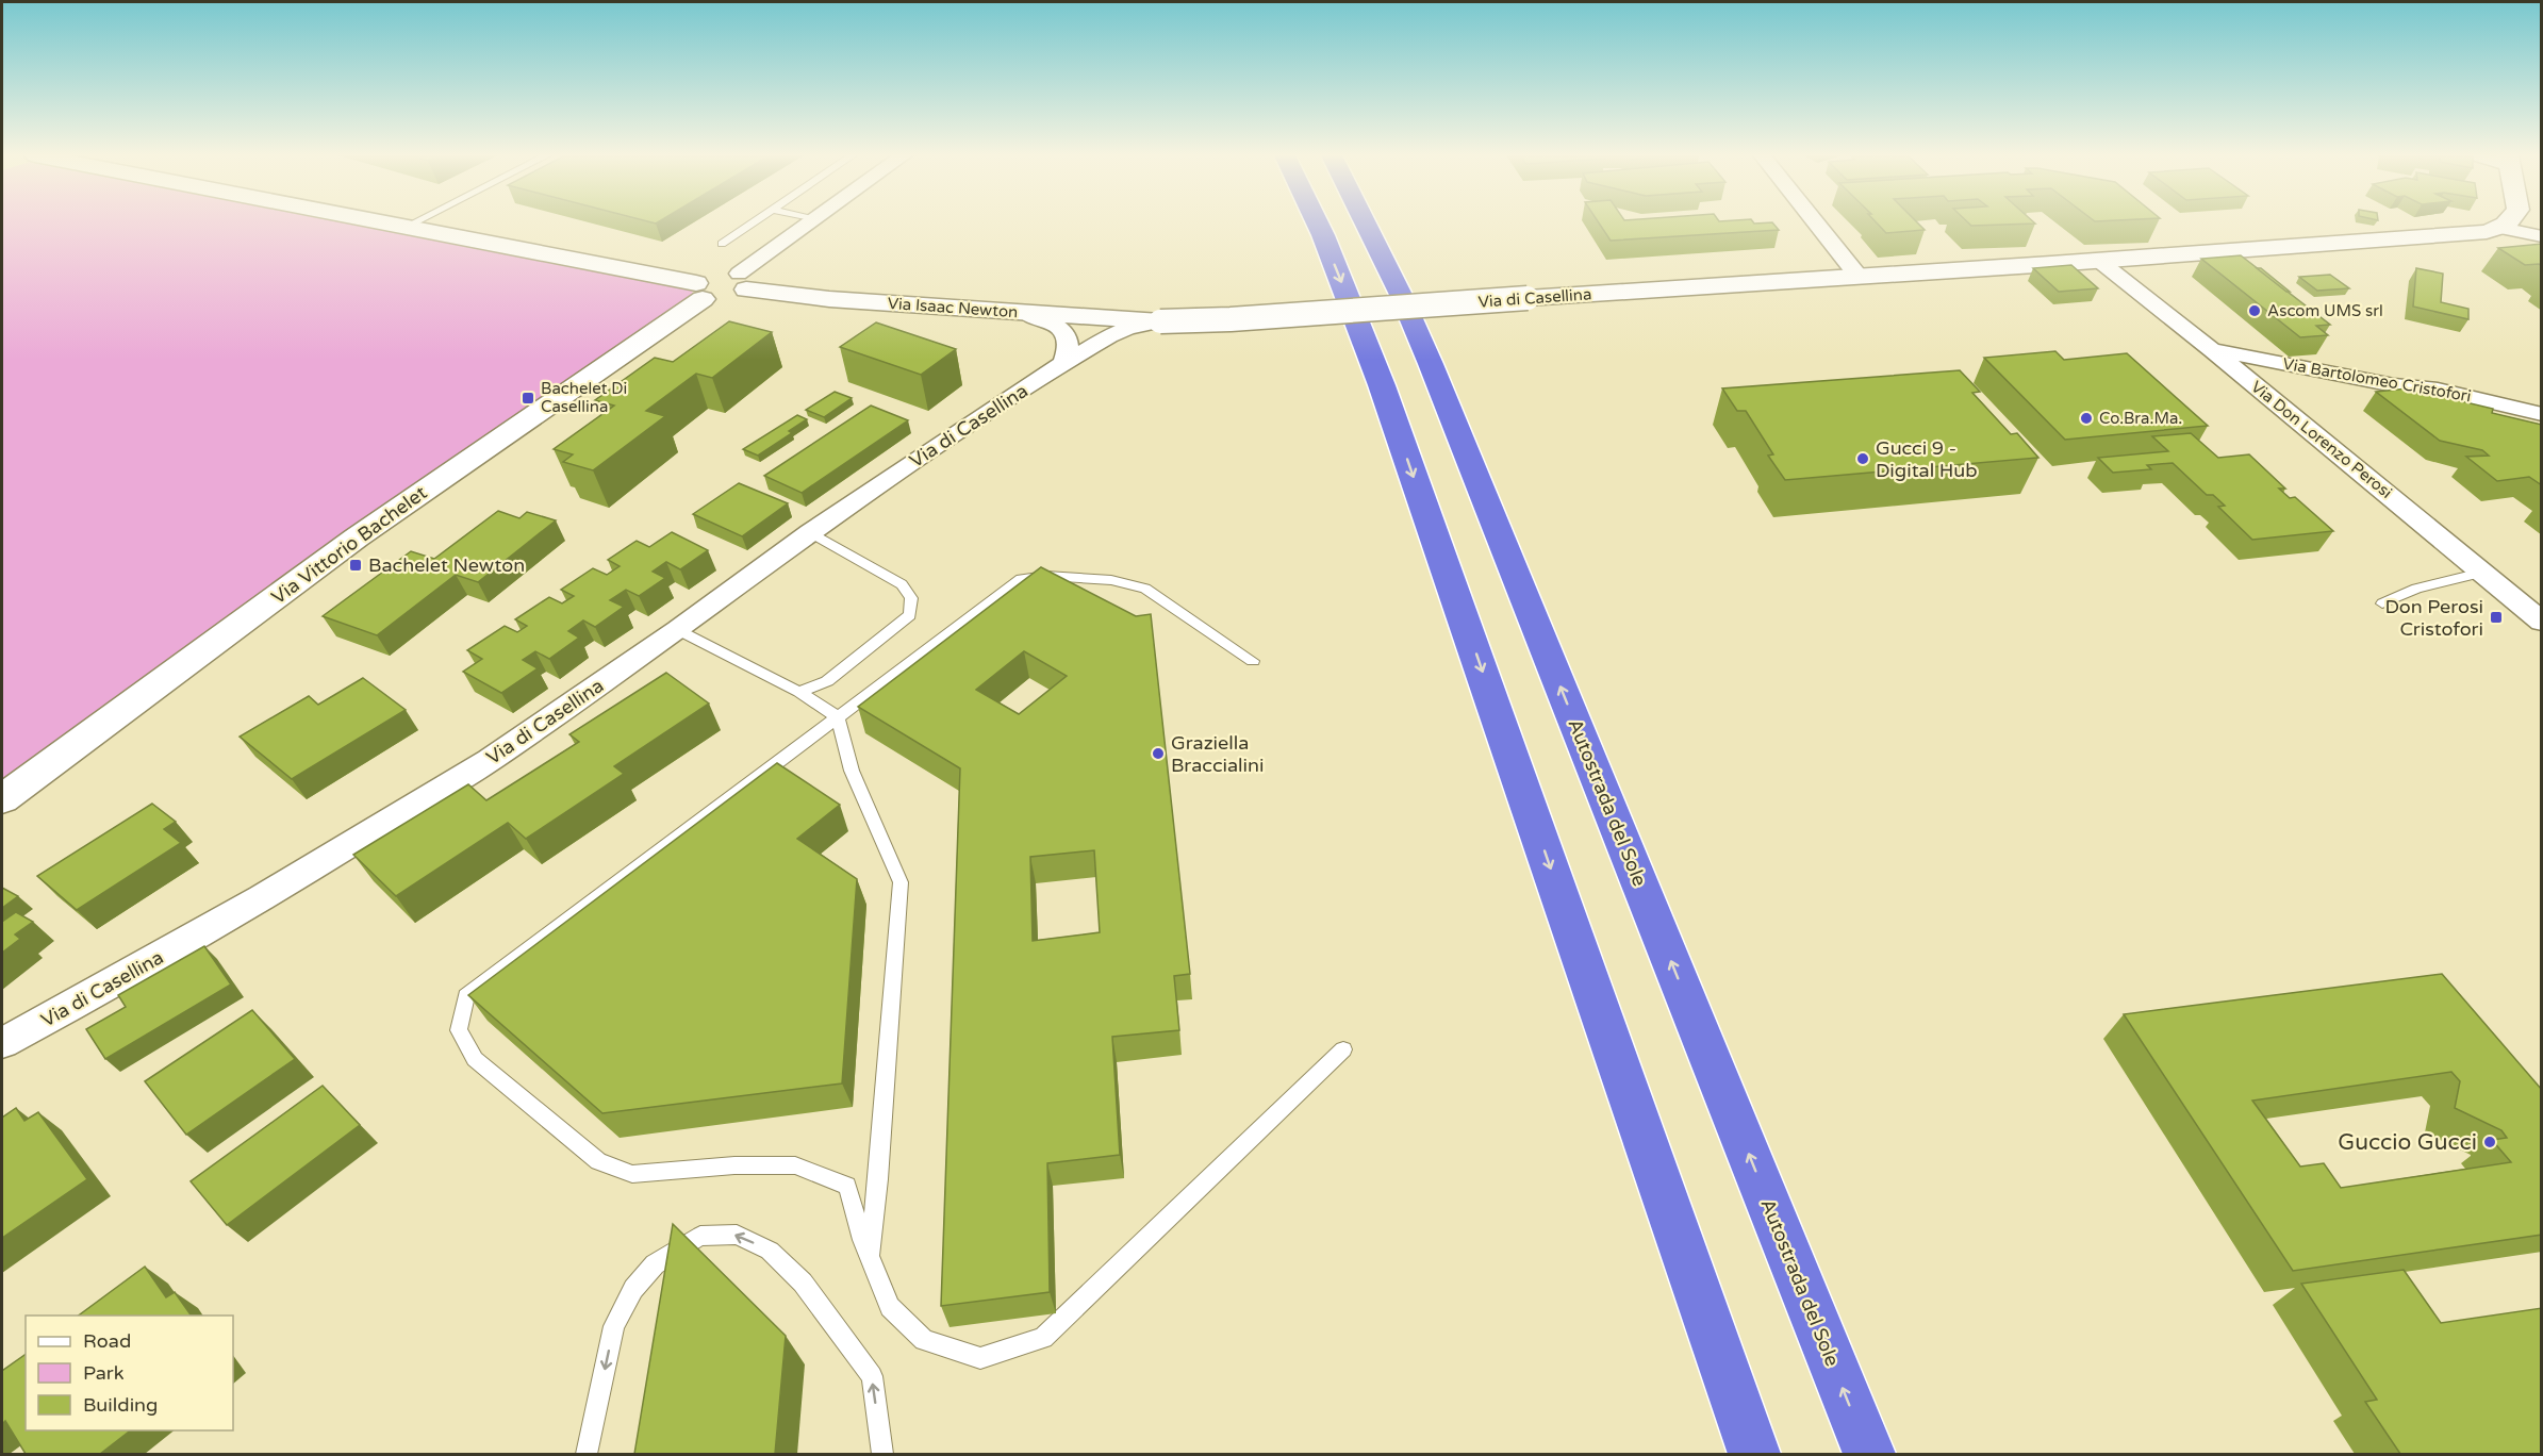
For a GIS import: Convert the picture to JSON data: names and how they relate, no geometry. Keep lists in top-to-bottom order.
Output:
{
  "streets": {
    "highway": ["Autostrada del Sole"],
    "street": [
      "Via di Casellina",
      "Via Isaac Newton",
      "Via Bartolomeo Cristofori",
      "Via Don Lorenzo Perosi",
      "Via Vittorio Bachelet"
    ]
  },
  "crossings": [
    ["Via di Casellina", "Via Isaac Newton"],
    ["Via di Casellina", "Via Don Lorenzo Perosi"],
    ["Via Isaac Newton", "Via Vittorio Bachelet"],
    ["Via Bartolomeo Cristofori", "Via Don Lorenzo Perosi"]
  ],
  "places": {
    "other": [
      "Ascom UMS srl",
      "Co.Bra.Ma.",
      "Gucci 9 - Digital Hub",
      "Graziella Braccialini",
      "Guccio Gucci"
    ],
    "transit": ["Bachelet Di Casellina", "Bachelet Newton", "Don Perosi Cristofori"]
  },
  "legend": ["Road", "Park", "Building"]
}
